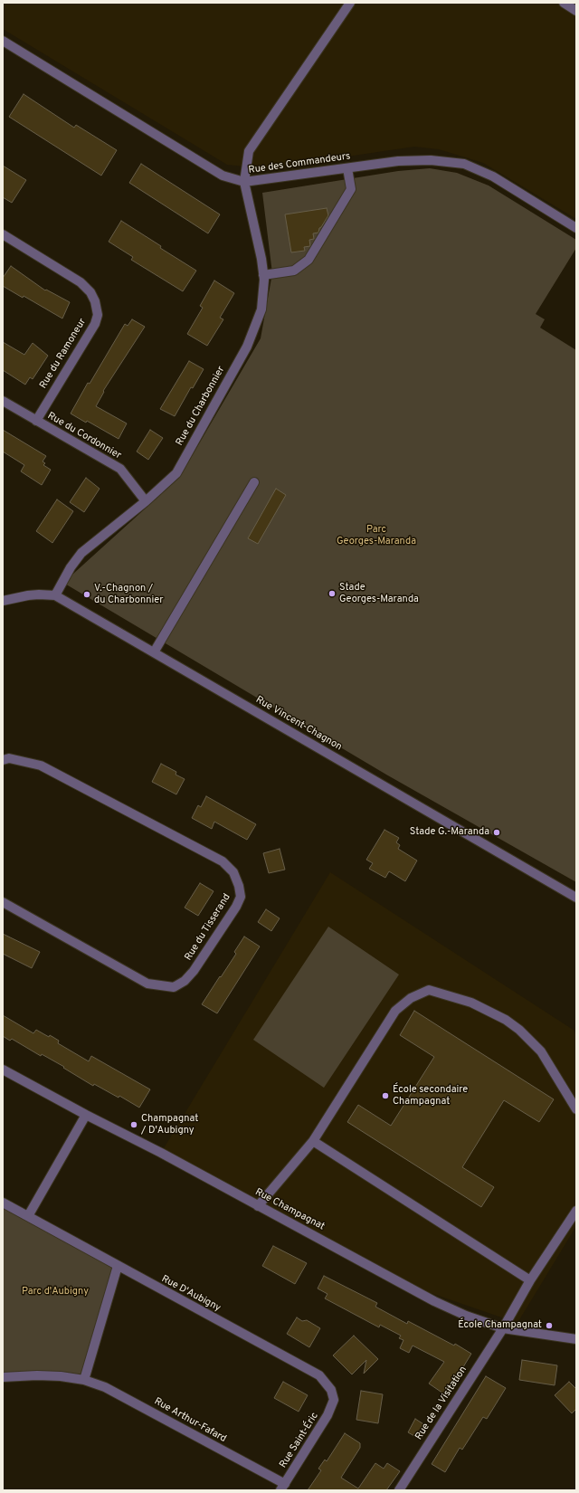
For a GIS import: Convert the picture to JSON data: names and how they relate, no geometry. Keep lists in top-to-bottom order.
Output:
{
  "streets": {
    "street": [
      "Rue des Commandeurs",
      "Rue du Ramoneur",
      "Rue du Charbonnier",
      "Rue du Cordonnier",
      "Rue Vincent-Chagnon",
      "Rue du Tisserand",
      "Rue Champagnat",
      "Rue D'Aubigny",
      "Rue de la Visitation",
      "Rue Arthur-Fafard",
      "Rue Saint-Éric"
    ]
  },
  "crossings": [
    ["Rue des Commandeurs", "Rue du Charbonnier"],
    ["Rue du Ramoneur", "Rue du Cordonnier"],
    ["Rue du Charbonnier", "Rue du Cordonnier"],
    ["Rue du Charbonnier", "Rue Vincent-Chagnon"],
    ["Rue Champagnat", "Rue de la Visitation"],
    ["Rue D'Aubigny", "Rue Saint-Éric"],
    ["Rue Arthur-Fafard", "Rue Saint-Éric"]
  ],
  "parks": ["Parc Georges-Maranda", "Parc d'Aubigny"],
  "places": [
    "Stade Georges-Maranda",
    "V.-Chagnon / du Charbonnier",
    "Stade G.-Maranda",
    "École secondaire Champagnat",
    "Champagnat / D'Aubigny",
    "École Champagnat"
  ]
}
